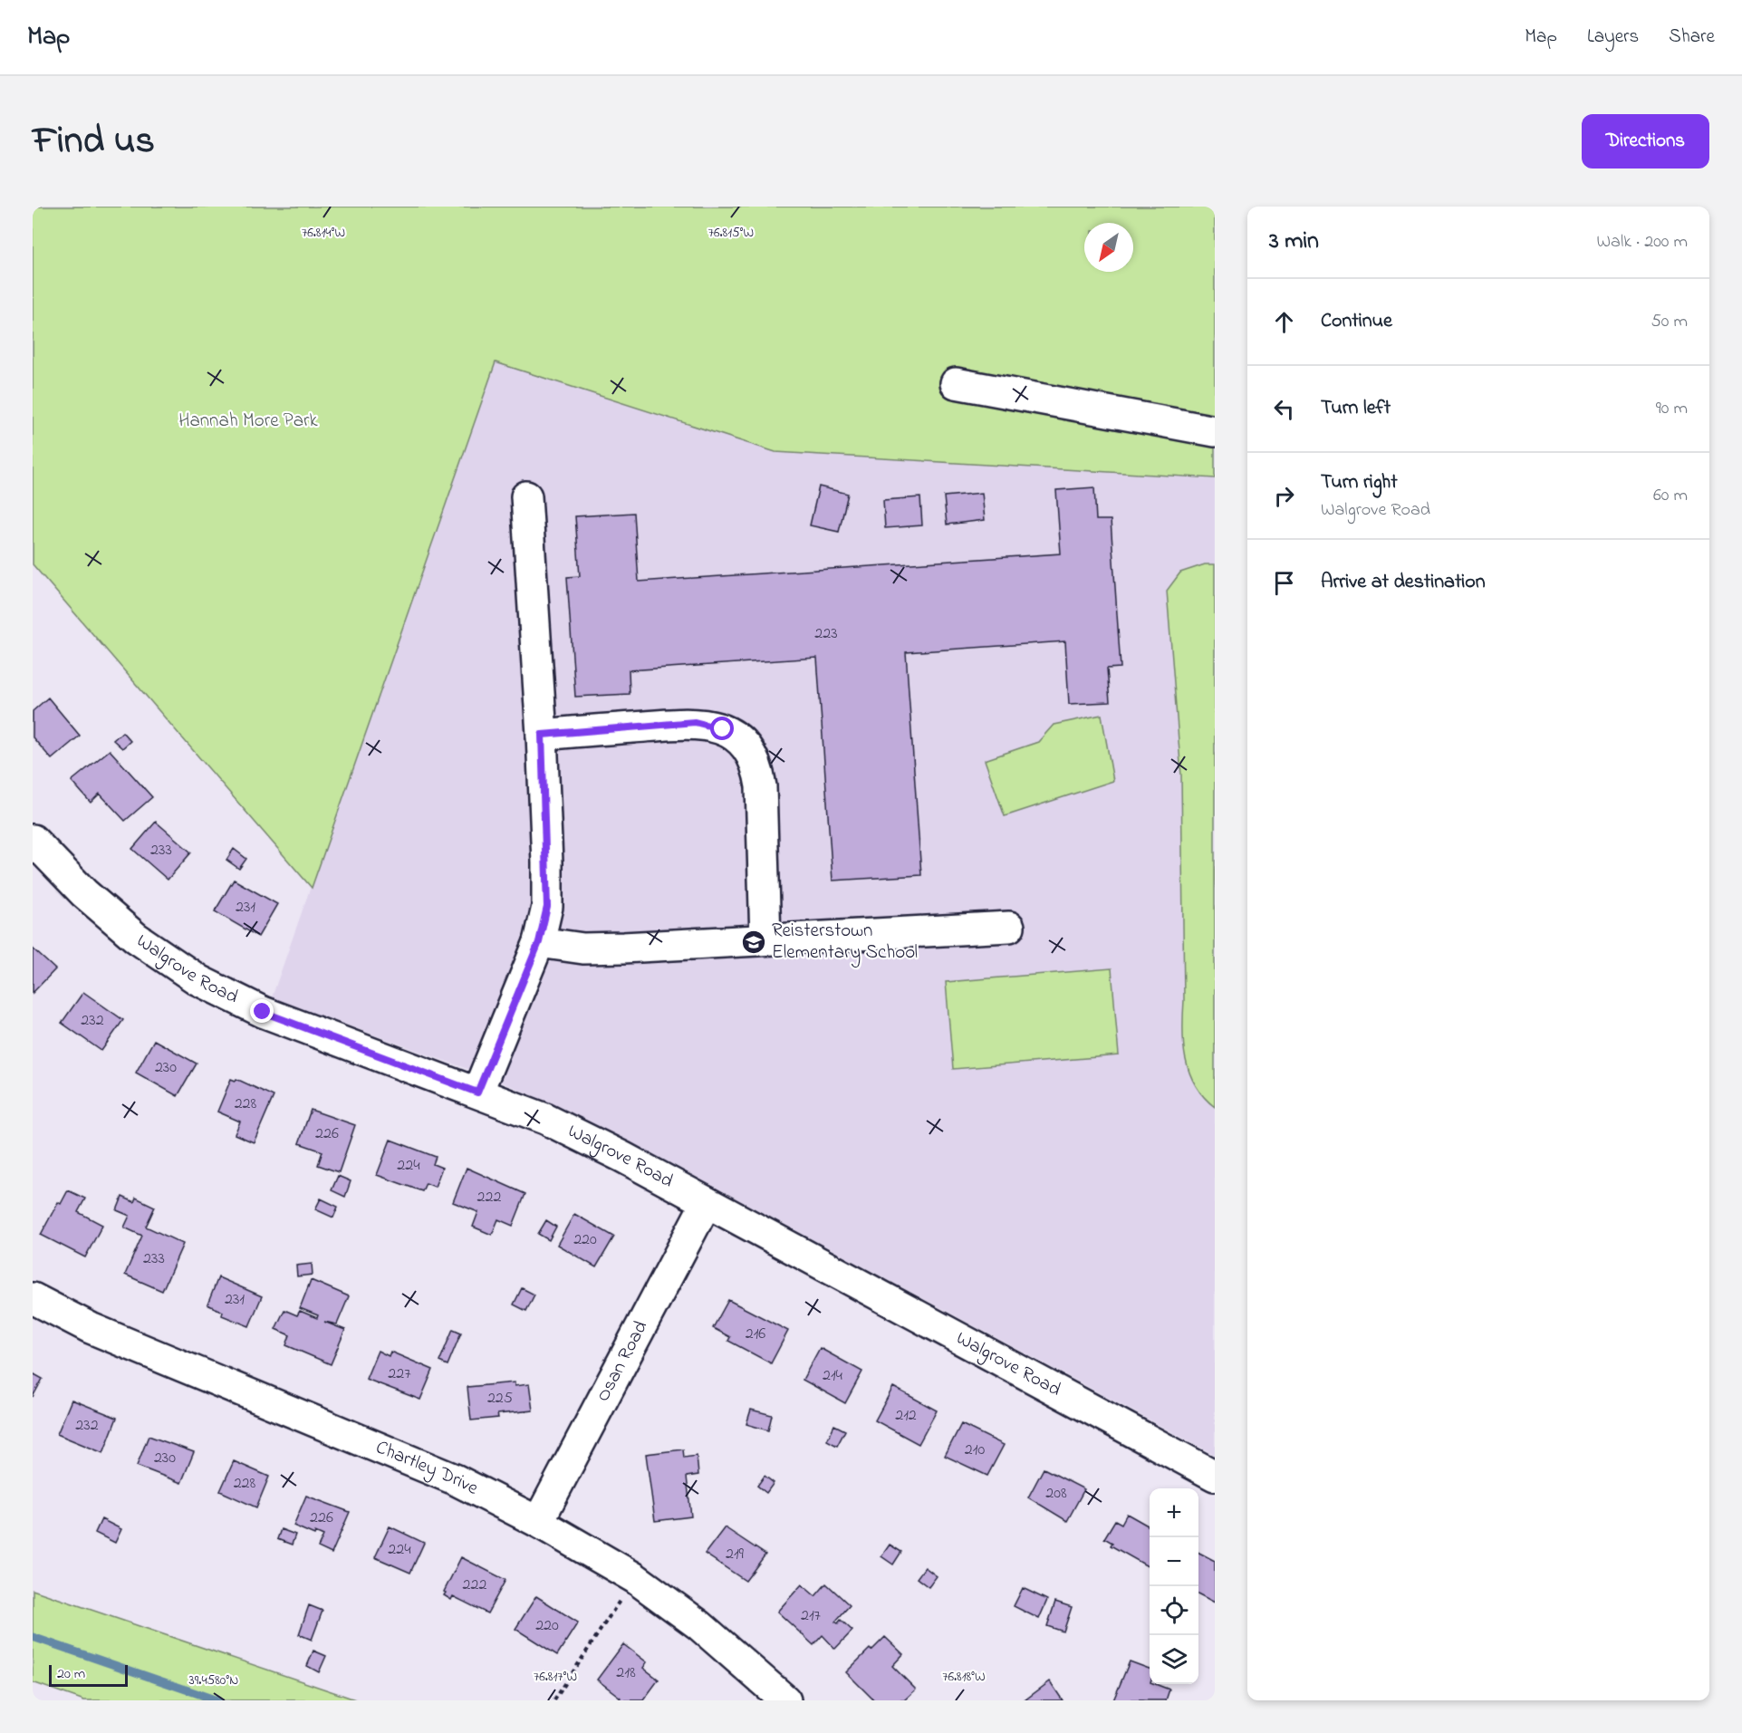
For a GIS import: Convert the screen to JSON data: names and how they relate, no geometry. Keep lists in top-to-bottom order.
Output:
{
  "streets": {
    "street": ["Walgrove Road", "Osan Road", "Chartley Drive"]
  },
  "crossings": [
    ["Walgrove Road", "Osan Road"],
    ["Osan Road", "Chartley Drive"]
  ],
  "parks": ["Hannah More Park"],
  "places": {
    "school or university": ["Reisterstown Elementary School"]
  },
  "house_numbers": [
    "223",
    "233",
    "231",
    "232",
    "230",
    "228",
    "226",
    "224",
    "222",
    "220",
    "233",
    "231",
    "216",
    "227",
    "214",
    "225",
    "212",
    "232",
    "210",
    "230",
    "228",
    "208",
    "226",
    "224",
    "219",
    "222",
    "217",
    "220",
    "218"
  ],
  "scale_bar": "20 m",
  "north": "bottom left",
  "page": {
    "header": "Map",
    "nav": ["Map", "Layers", "Share"],
    "title": "Find us",
    "buttons": "Directions",
    "heading": ["3 min", "Walk · 200 m"],
    "list": [
      ["Continue", "50 m"],
      ["Turn left", "90 m"],
      ["Turn right", "Walgrove Road", "60 m"],
      "Arrive at destination"
    ],
    "map_buttons": ["+", "−"],
    "scale": "20 m"
  },
  "coordinates": [
    "76.814°W",
    "76.815°W",
    "76.817°W",
    "76.818°W",
    "39.4580°N"
  ]
}
